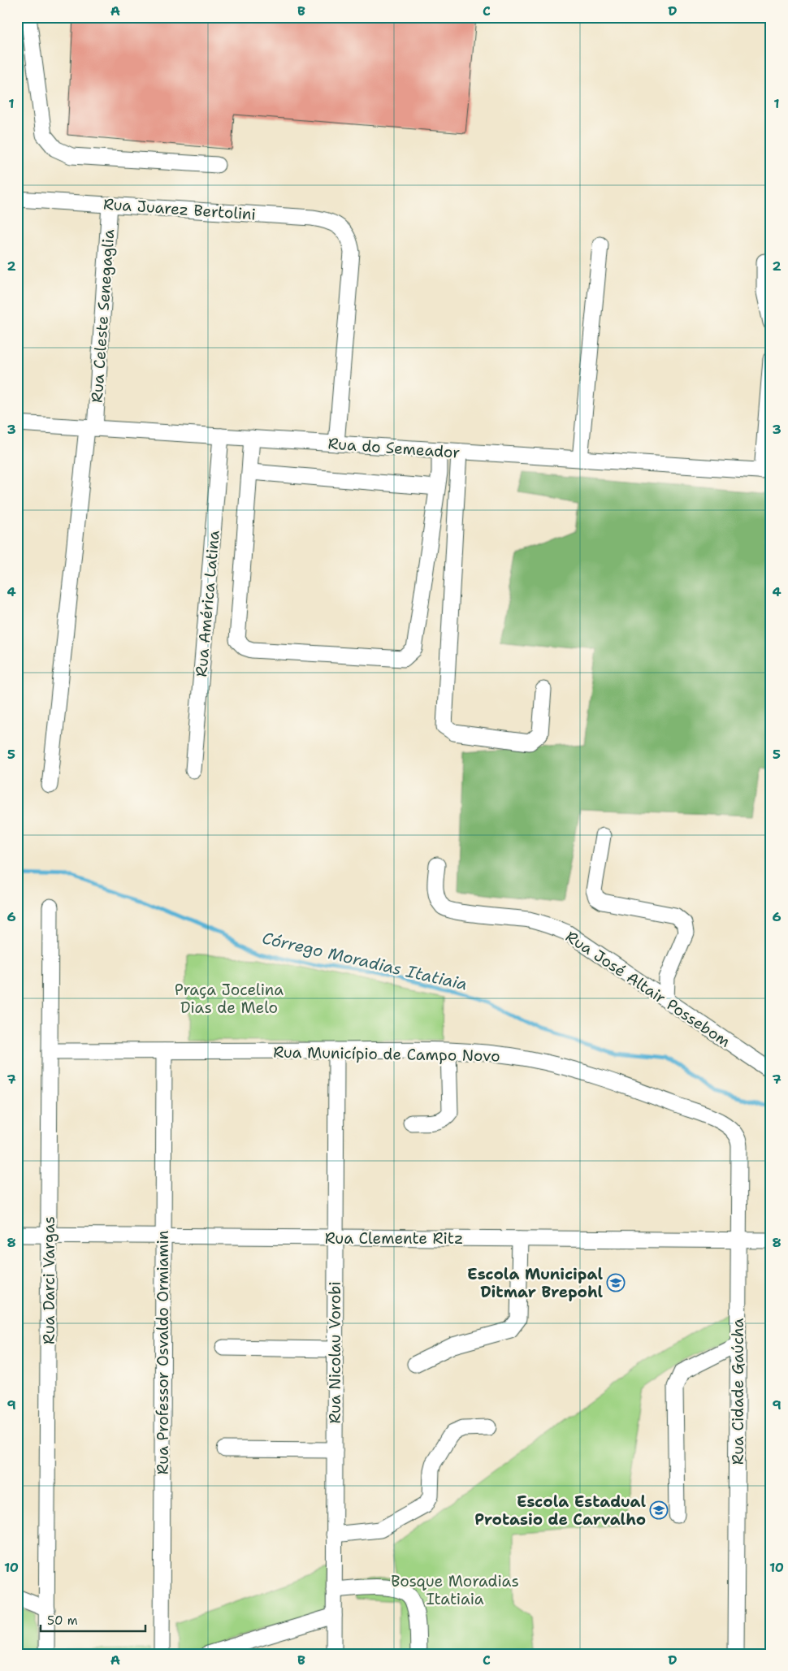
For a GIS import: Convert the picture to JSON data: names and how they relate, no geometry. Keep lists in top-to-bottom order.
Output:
{
  "streets": {
    "street": [
      "Rua Juarez Bertolini",
      "Rua Celeste Senegaglia",
      "Rua do Semeador",
      "Rua América Latina",
      "Rua José Altair Possebom",
      "Rua Município de Campo Novo",
      "Rua Clemente Ritz",
      "Rua Darci Vargas",
      "Rua Professor Osvaldo Ormiamin",
      "Rua Nicolau Vorobi",
      "Rua Cidade Gaúcha"
    ]
  },
  "crossings": [
    ["Rua Juarez Bertolini", "Rua Celeste Senegaglia"],
    ["Rua Juarez Bertolini", "Rua do Semeador"],
    ["Rua Celeste Senegaglia", "Rua do Semeador"],
    ["Rua do Semeador", "Rua América Latina"],
    ["Rua Município de Campo Novo", "Rua Darci Vargas"],
    ["Rua Município de Campo Novo", "Rua Professor Osvaldo Ormiamin"],
    ["Rua Município de Campo Novo", "Rua Nicolau Vorobi"],
    ["Rua Município de Campo Novo", "Rua Cidade Gaúcha"],
    ["Rua Clemente Ritz", "Rua Darci Vargas"],
    ["Rua Clemente Ritz", "Rua Professor Osvaldo Ormiamin"],
    ["Rua Clemente Ritz", "Rua Nicolau Vorobi"],
    ["Rua Clemente Ritz", "Rua Cidade Gaúcha"]
  ],
  "water": ["Córrego Moradias Itatiaia"],
  "parks": ["Praça Jocelina Dias de Melo", "Bosque Moradias Itatiaia"],
  "places": {
    "school or university": ["Escola Municipal Ditmar Brepohl", "Escola Estadual Protasio de Carvalho"]
  },
  "scale_bar": "50 m",
  "grid": {
    "columns": [
      "A",
      "B",
      "C",
      "D"
    ],
    "rows": [
      "1",
      "2",
      "3",
      "4",
      "5",
      "6",
      "7",
      "8",
      "9",
      "10"
    ]
  }
}
